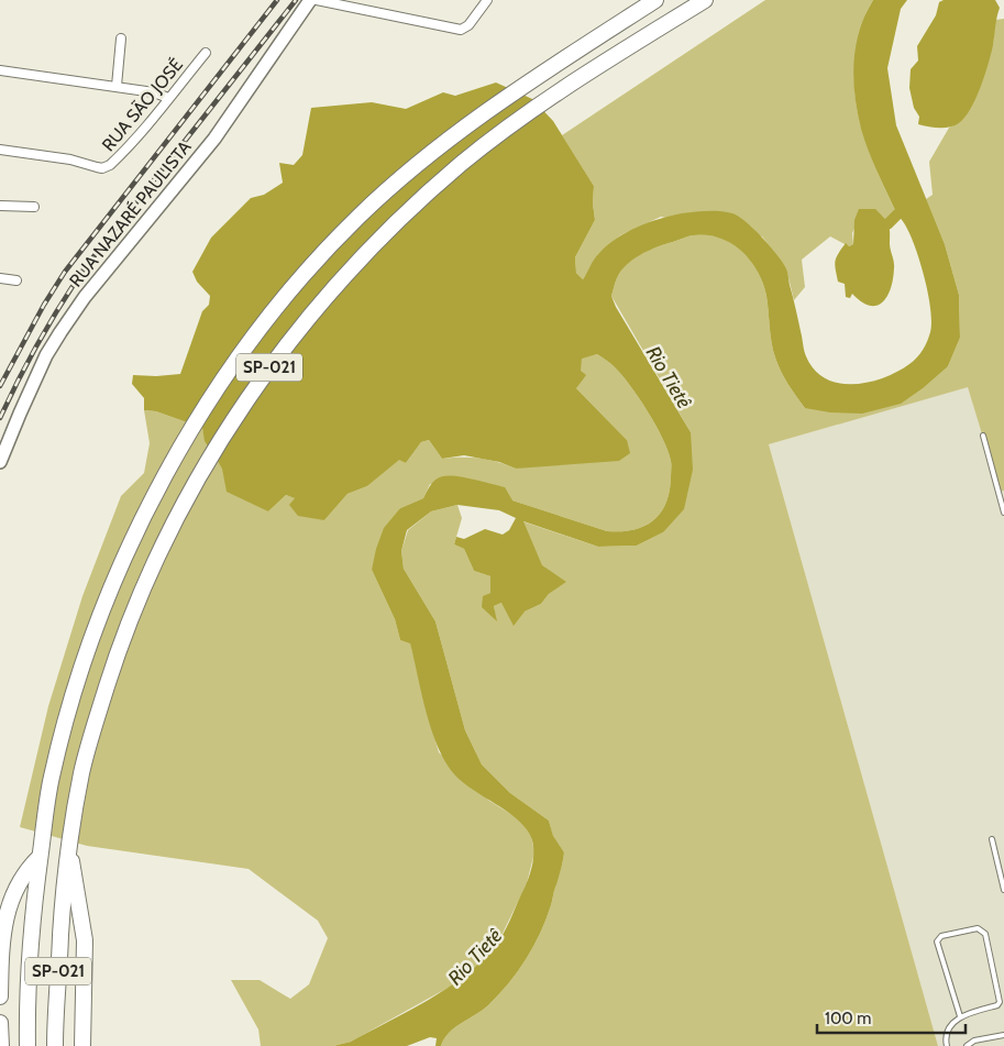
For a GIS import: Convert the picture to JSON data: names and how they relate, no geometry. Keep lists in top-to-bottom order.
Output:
{
  "streets": {
    "highway": ["SP-021"],
    "main road": ["RUA NAZARÉ PAULISTA"],
    "street": ["RUA SÃO JOSÉ"]
  },
  "water": ["Rio Tietê"],
  "scale_bar": "100 m"
}
